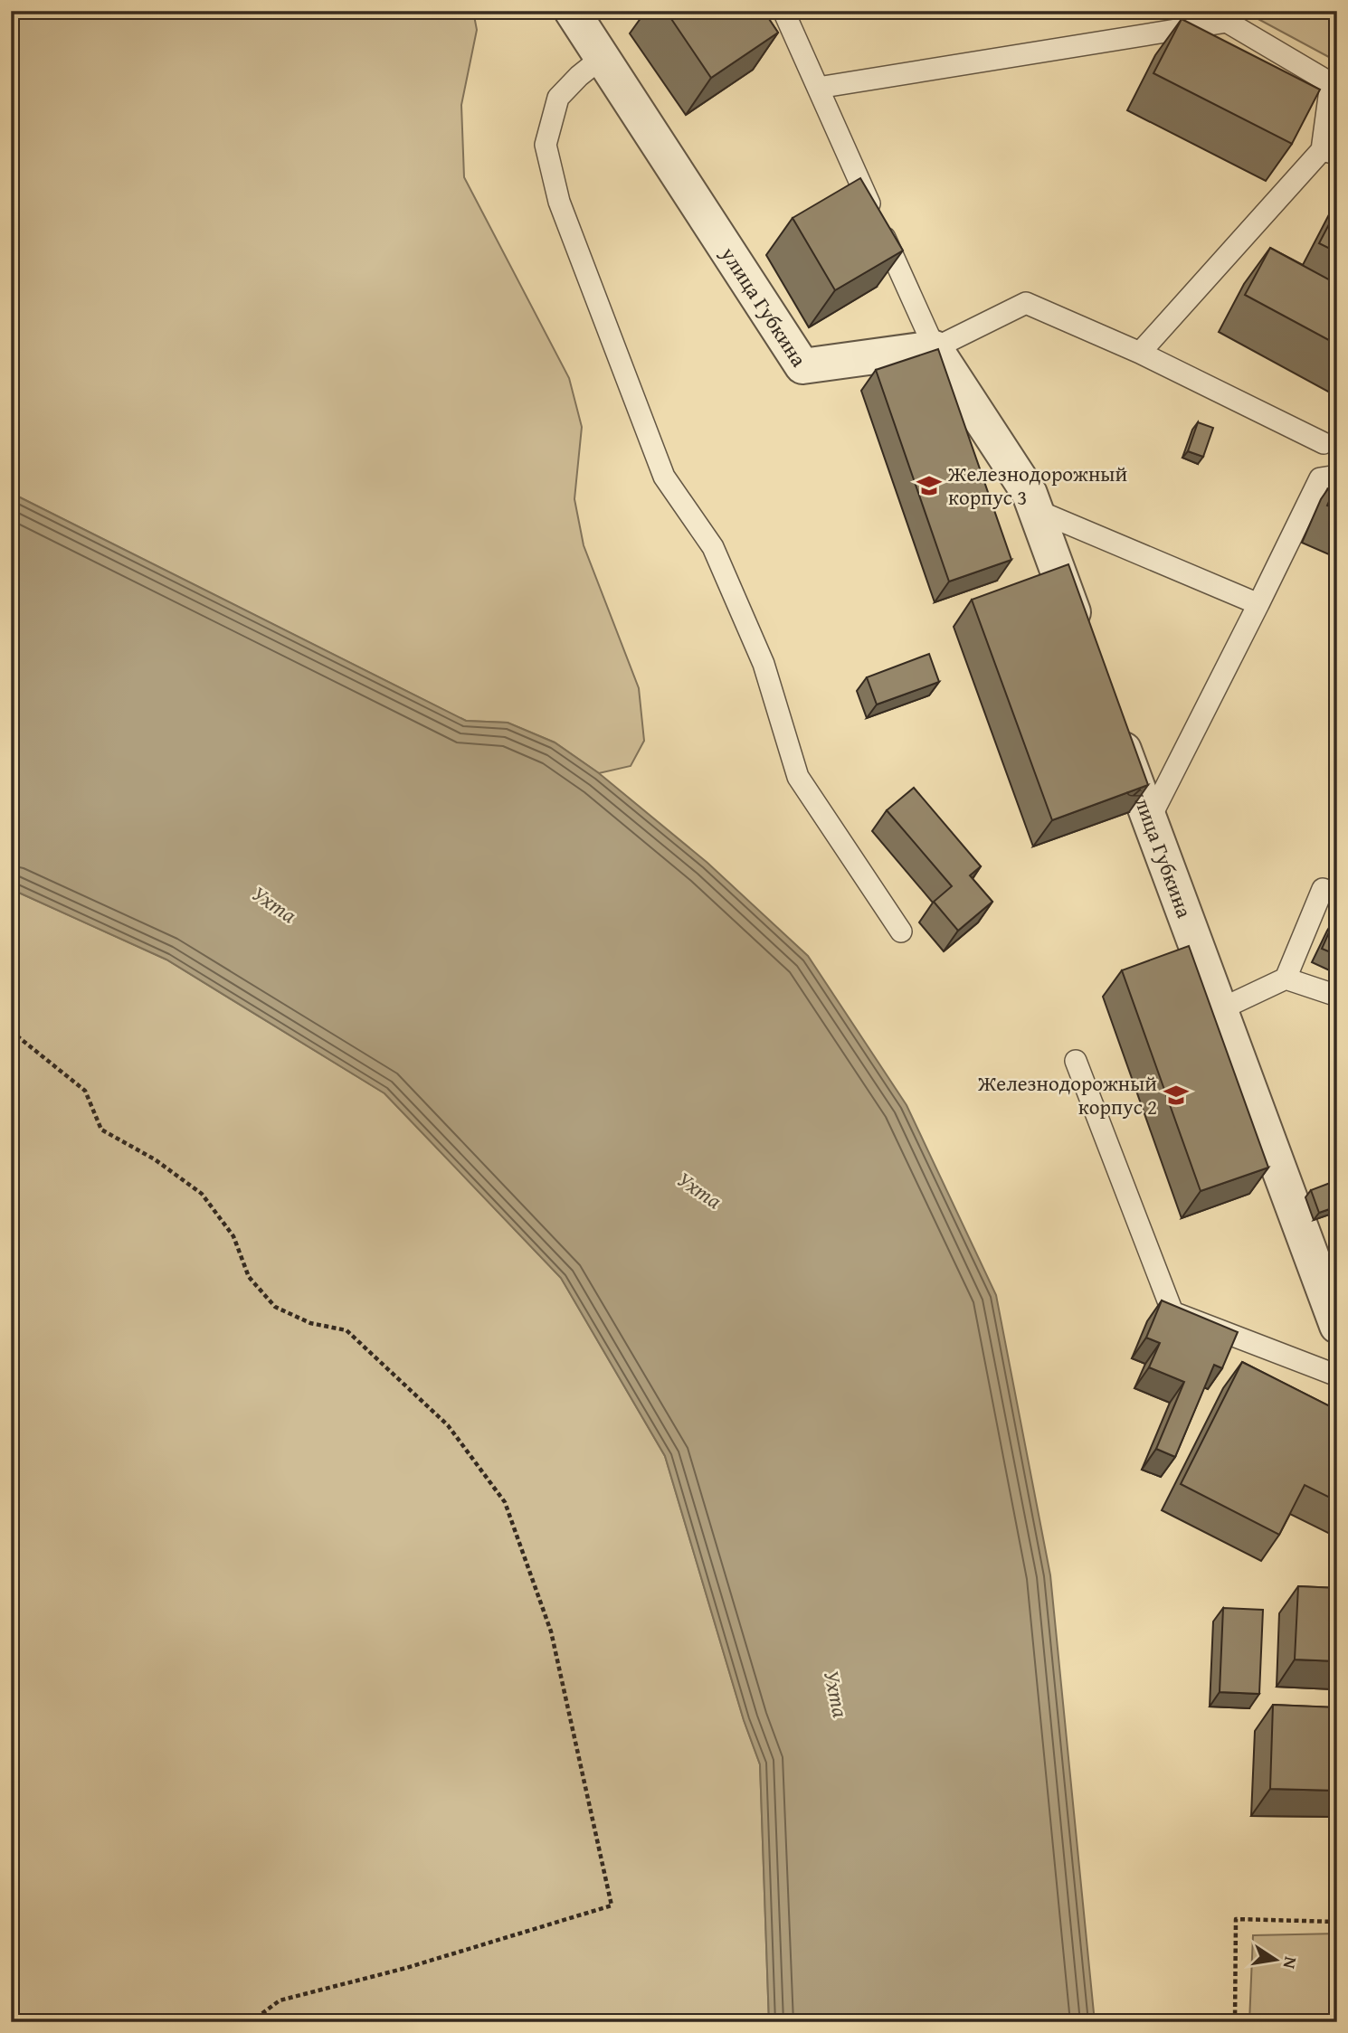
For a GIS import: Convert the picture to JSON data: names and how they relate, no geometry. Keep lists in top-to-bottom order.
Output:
{
  "streets": {
    "street": ["улица Губкина"]
  },
  "water": ["Ухта"],
  "places": {
    "school or university": ["Железнодорожный корпус 3", "Железнодорожный корпус 2"]
  },
  "north": "right"
}
